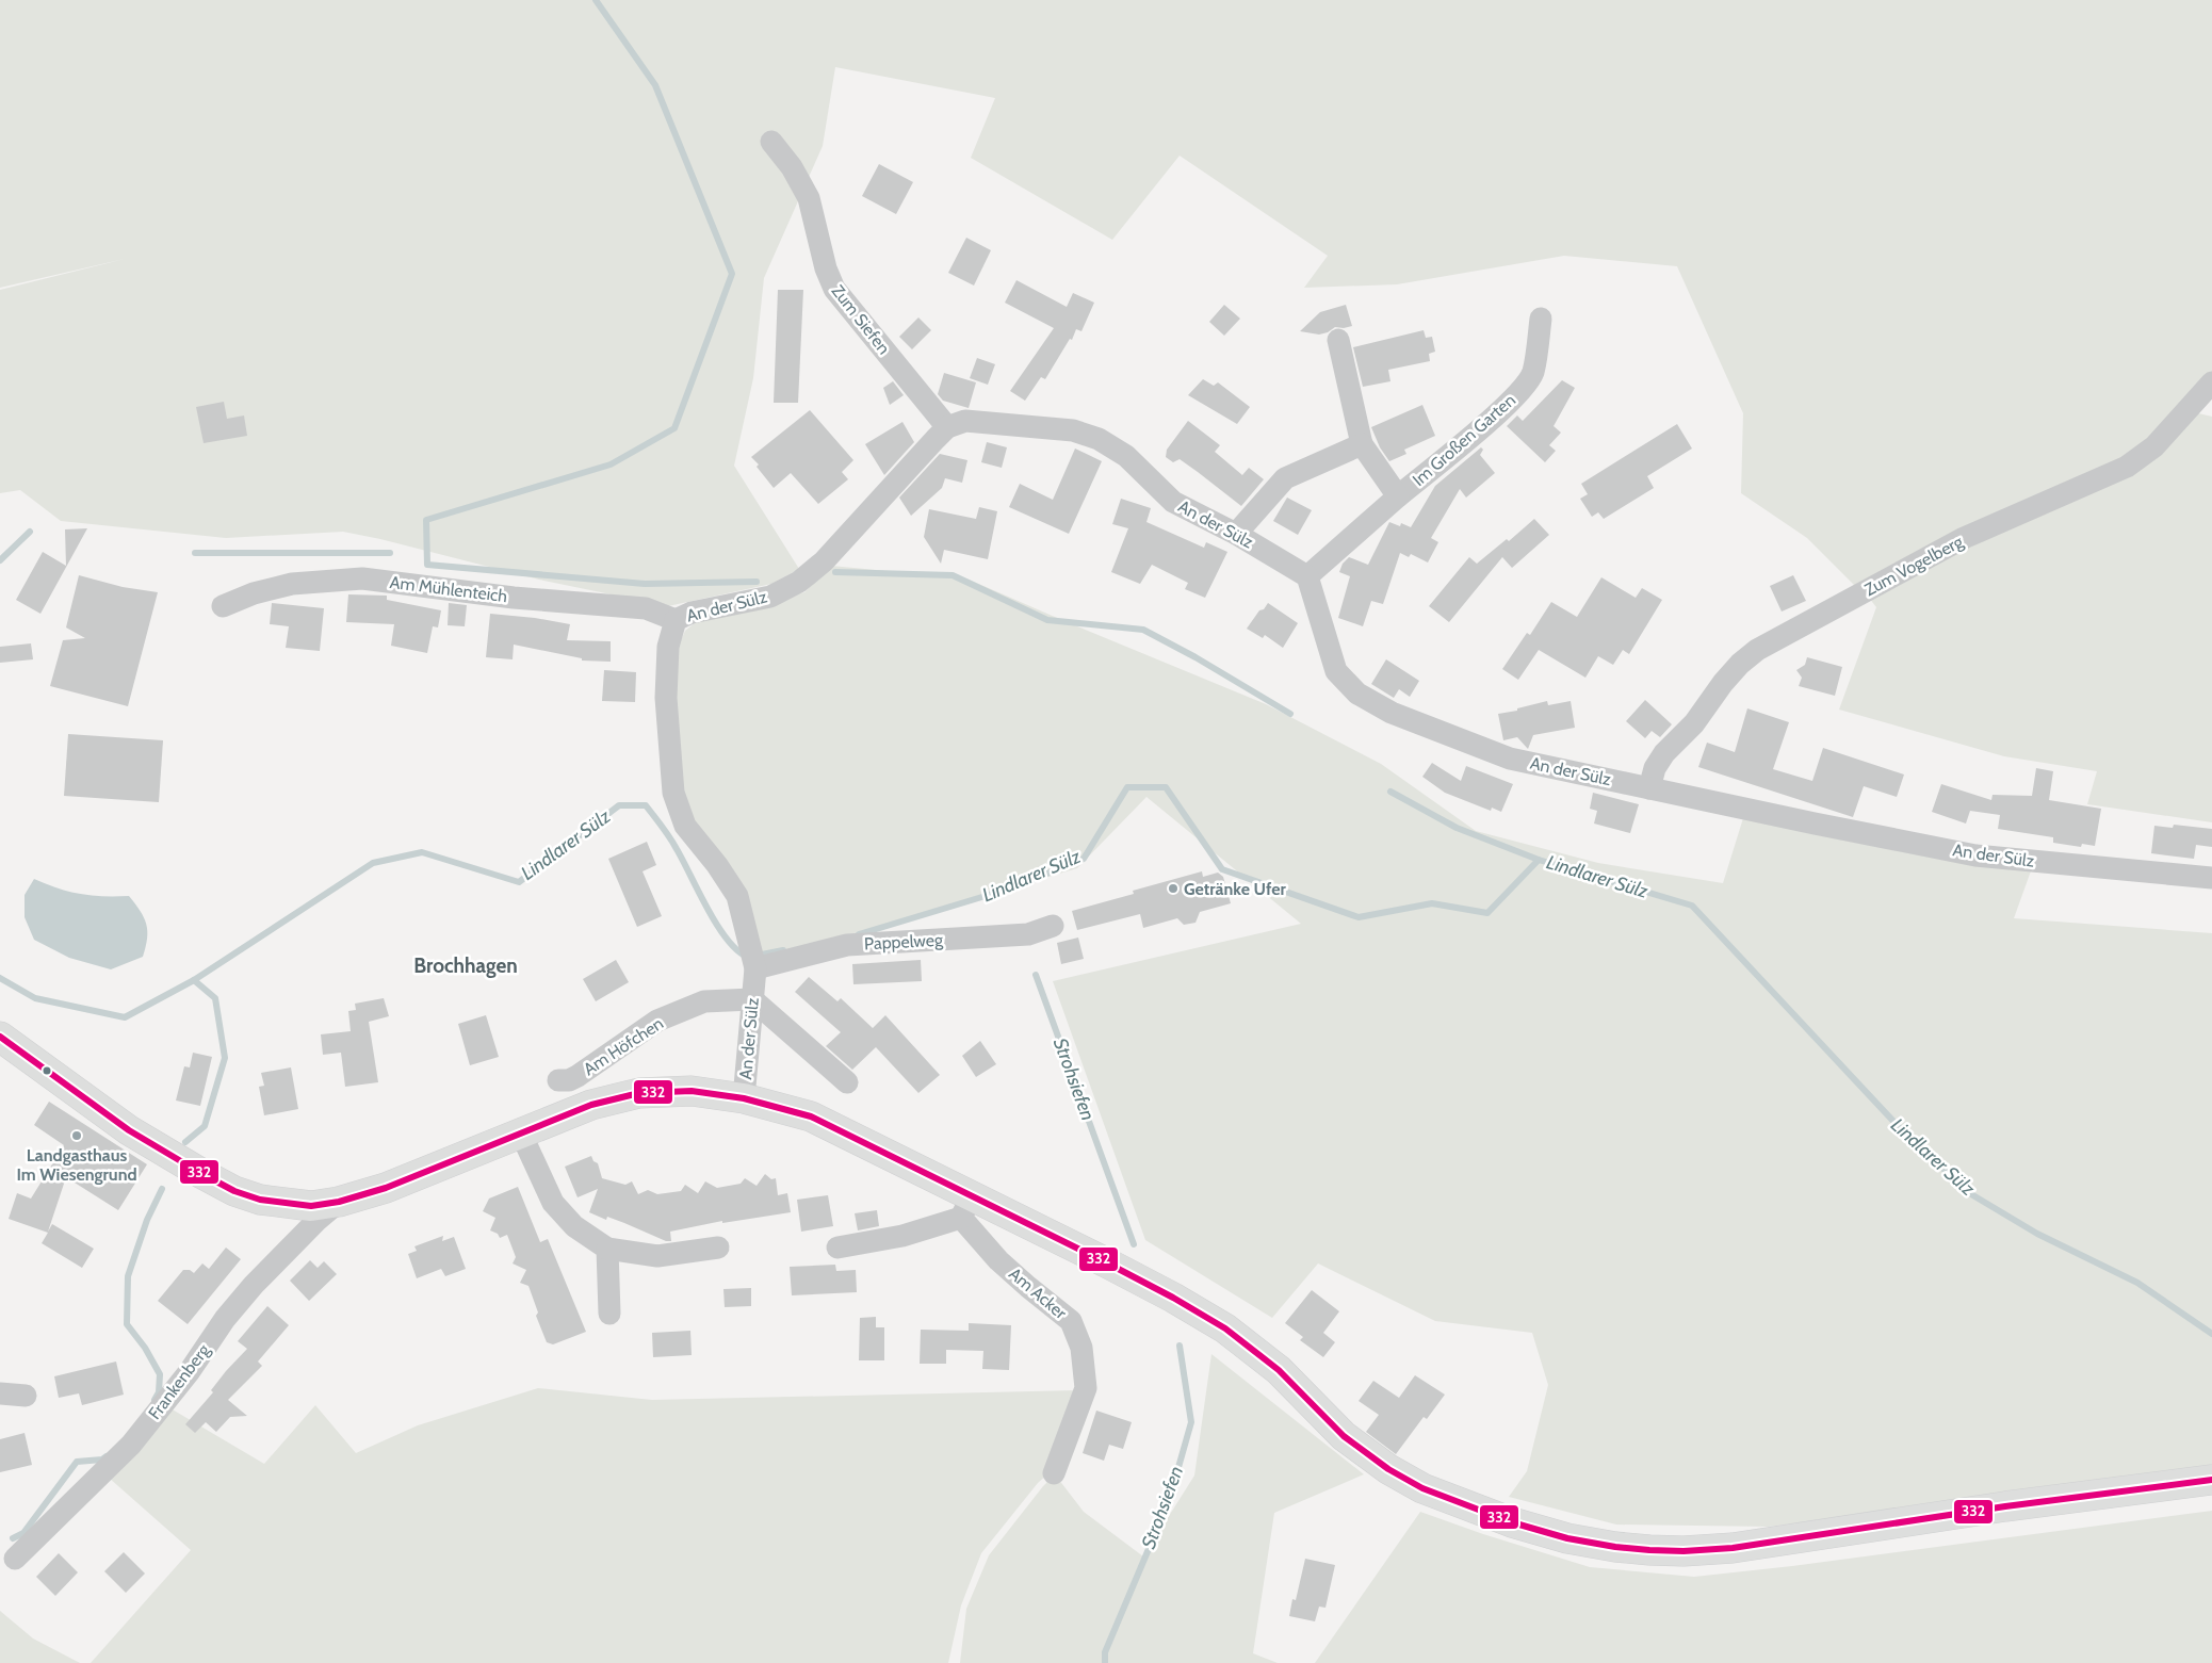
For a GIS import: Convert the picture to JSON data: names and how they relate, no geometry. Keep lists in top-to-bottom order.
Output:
{
  "streets": {
    "street": [
      "Zum Siefen",
      "Im Großen Garten",
      "An der Sülz",
      "Zum Vogelberg",
      "Am Mühlenteich",
      "Pappelweg",
      "Am Höfchen",
      "Am Acker",
      "Frankenberg"
    ]
  },
  "crossings": [
    ["Zum Siefen", "An der Sülz"],
    ["Im Großen Garten", "An der Sülz"],
    ["An der Sülz", "Zum Vogelberg"],
    ["An der Sülz", "Am Mühlenteich"],
    ["An der Sülz", "Pappelweg"],
    ["An der Sülz", "Am Höfchen"]
  ],
  "districts": ["Brochhagen"],
  "water": ["Lindlarer Sülz", "Strohsiefen"],
  "places": ["Getränke Ufer", "Landgasthaus Im Wiesengrund"],
  "lines": ["transit line 332"]
}
